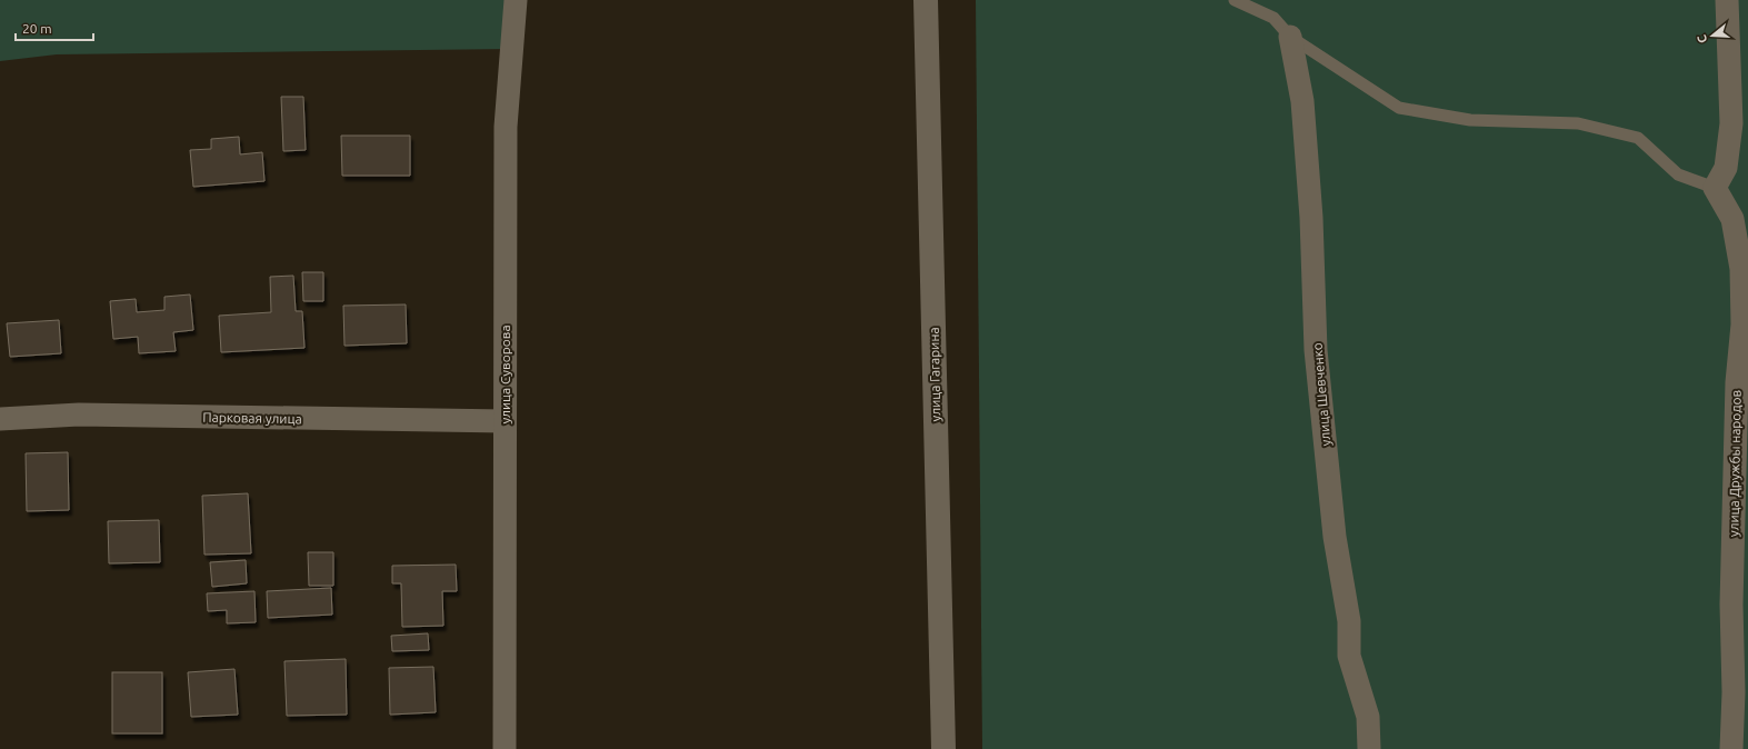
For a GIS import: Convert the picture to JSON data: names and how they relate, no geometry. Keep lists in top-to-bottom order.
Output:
{
  "streets": {
    "street": [
      "улица Суворова",
      "улица Гагарина",
      "улица Шевченко",
      "Парковая улица",
      "улица Дружбы народов"
    ]
  },
  "crossings": [
    ["улица Суворова", "Парковая улица"]
  ],
  "scale_bar": "20 m",
  "north": "left"
}
